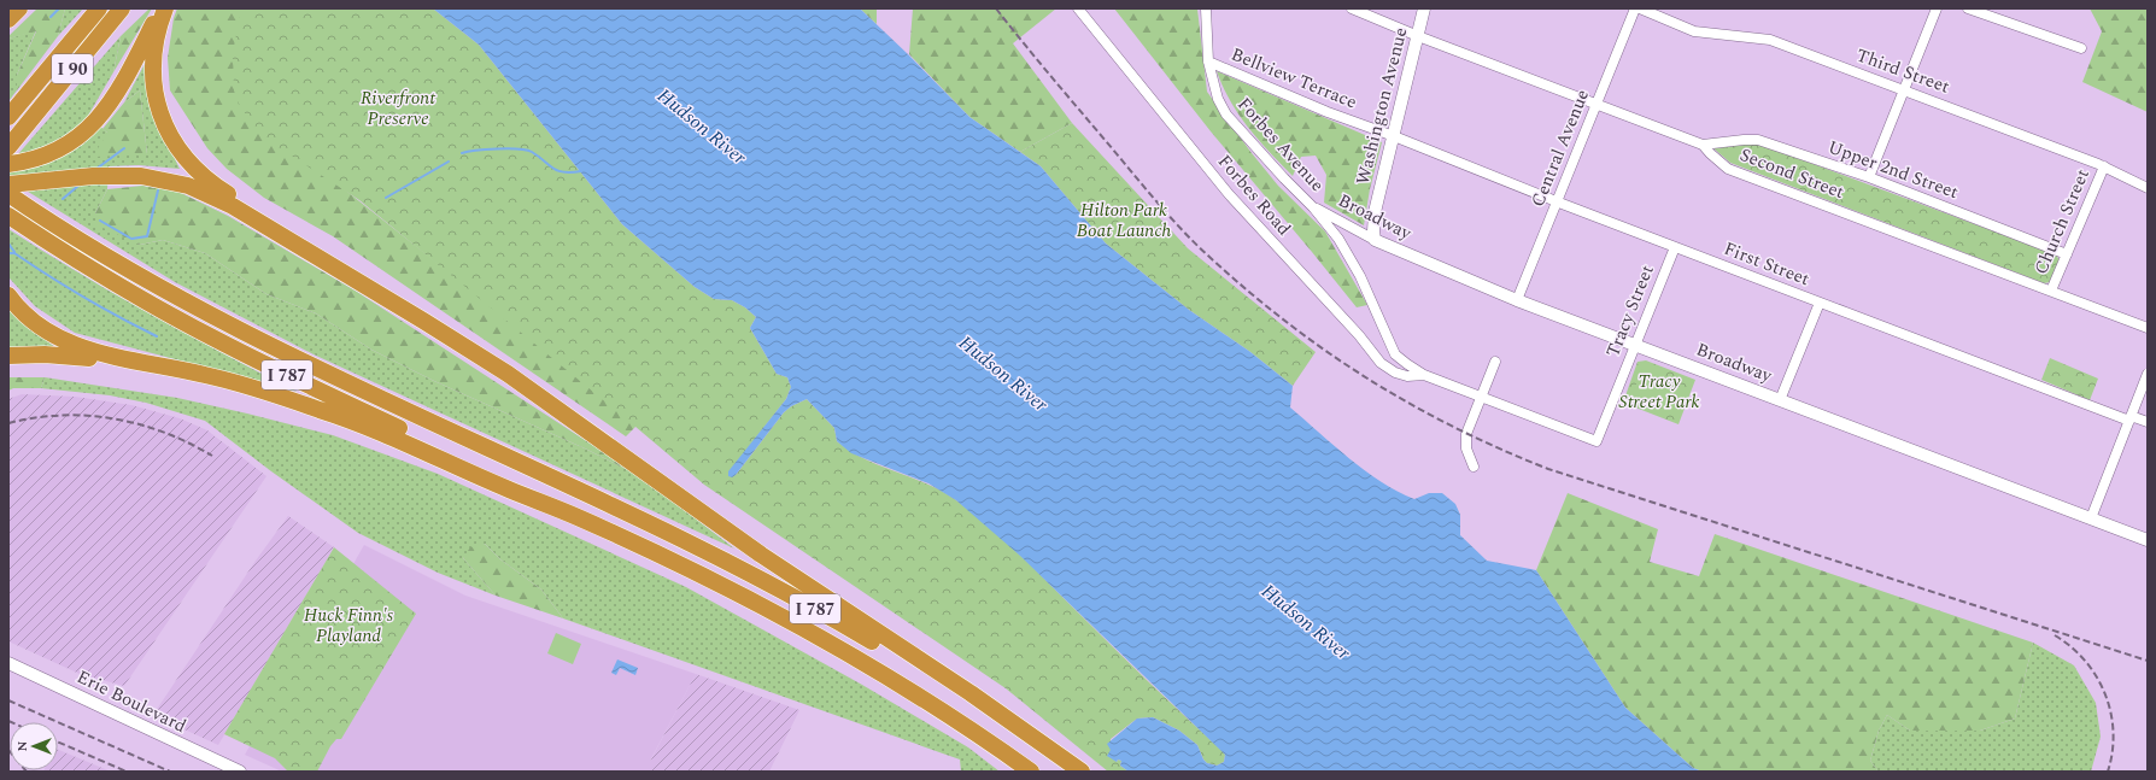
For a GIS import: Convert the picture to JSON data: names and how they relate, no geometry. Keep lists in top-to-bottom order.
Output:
{
  "streets": {
    "highway": ["I 90", "I 787"],
    "street": [
      "Third Street",
      "Bellview Terrace",
      "Washington Avenue",
      "Forbes Avenue",
      "Central Avenue",
      "Upper 2nd Street",
      "Second Street",
      "Forbes Road",
      "Broadway",
      "Church Street",
      "First Street",
      "Tracy Street",
      "Erie Boulevard"
    ]
  },
  "crossings": [
    ["Third Street", "Church Street"],
    ["Bellview Terrace", "Washington Avenue"],
    ["Bellview Terrace", "Forbes Avenue"],
    ["Bellview Terrace", "First Street"],
    ["Washington Avenue", "Second Street"],
    ["Washington Avenue", "Broadway"],
    ["Washington Avenue", "First Street"],
    ["Forbes Avenue", "Forbes Road"],
    ["Forbes Avenue", "Broadway"],
    ["Forbes Avenue", "Tracy Street"],
    ["Central Avenue", "Second Street"],
    ["Central Avenue", "Broadway"],
    ["Central Avenue", "First Street"],
    ["Upper 2nd Street", "Second Street"],
    ["Upper 2nd Street", "Church Street"],
    ["Second Street", "Church Street"],
    ["Broadway", "Tracy Street"],
    ["First Street", "Tracy Street"]
  ],
  "water": ["Hudson River"],
  "parks": [
    "Riverfront Preserve",
    "Hilton Park Boat Launch",
    "Tracy Street Park",
    "Huck Finn's Playland"
  ],
  "north": "left"
}
